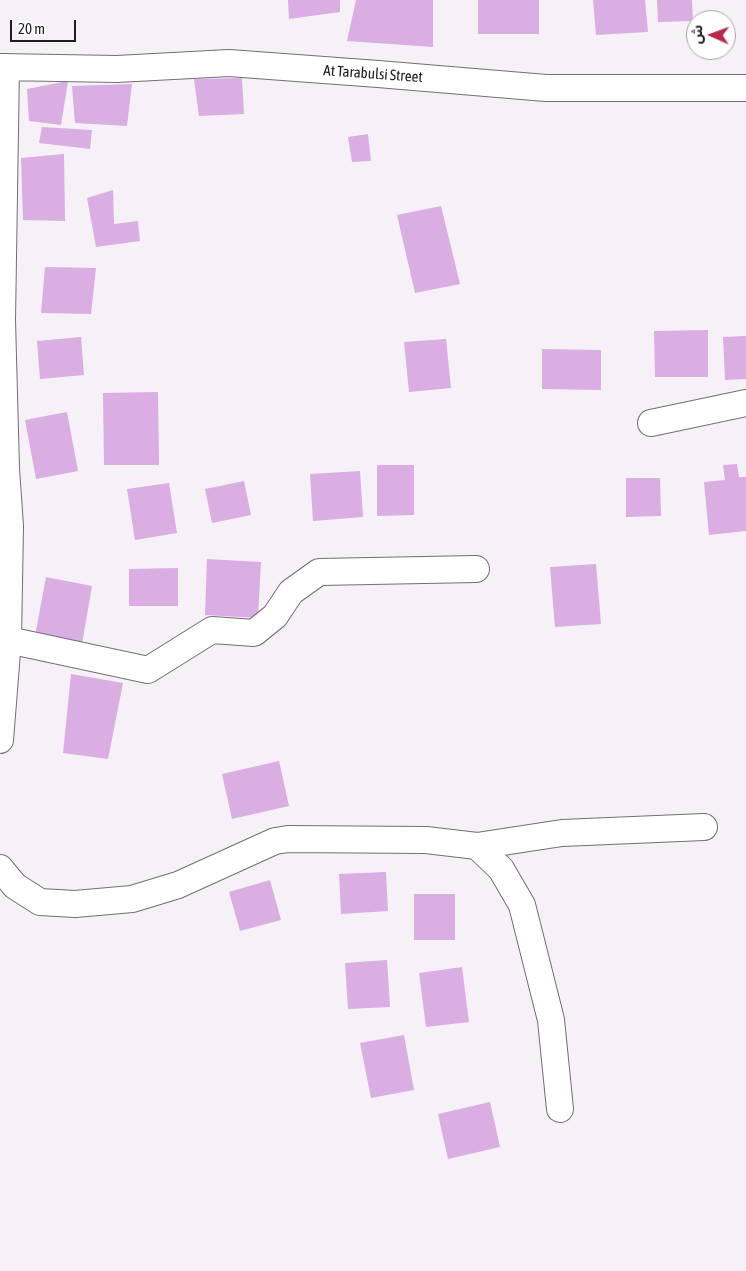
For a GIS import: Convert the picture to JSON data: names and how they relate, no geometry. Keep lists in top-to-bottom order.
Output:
{
  "streets": {
    "street": ["At Tarabulsi Street"]
  },
  "scale_bar": "20 m",
  "north": "left"
}
